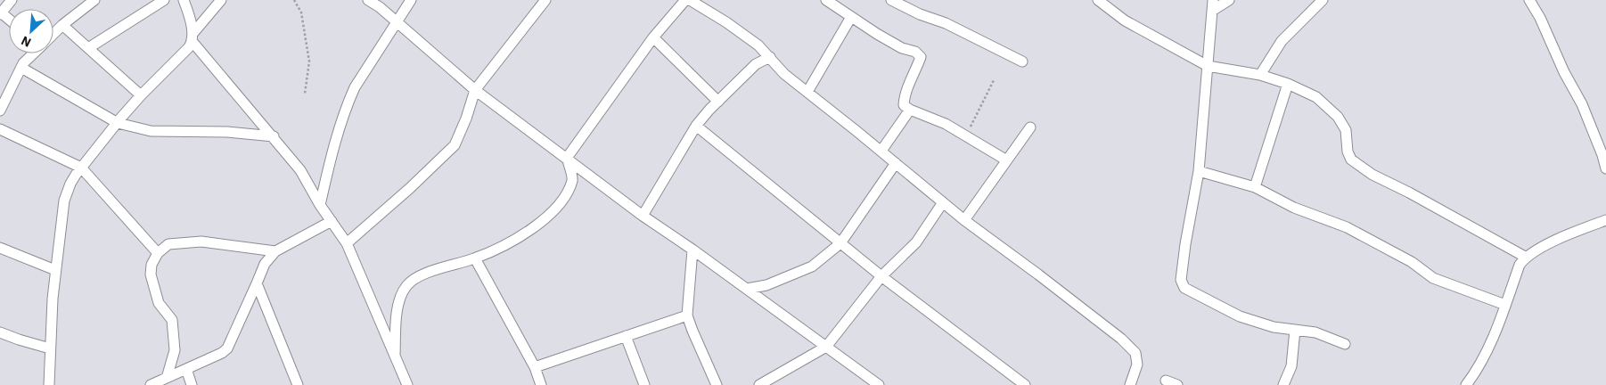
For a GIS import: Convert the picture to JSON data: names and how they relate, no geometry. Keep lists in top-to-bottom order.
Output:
{
  "north": "bottom left"
}
